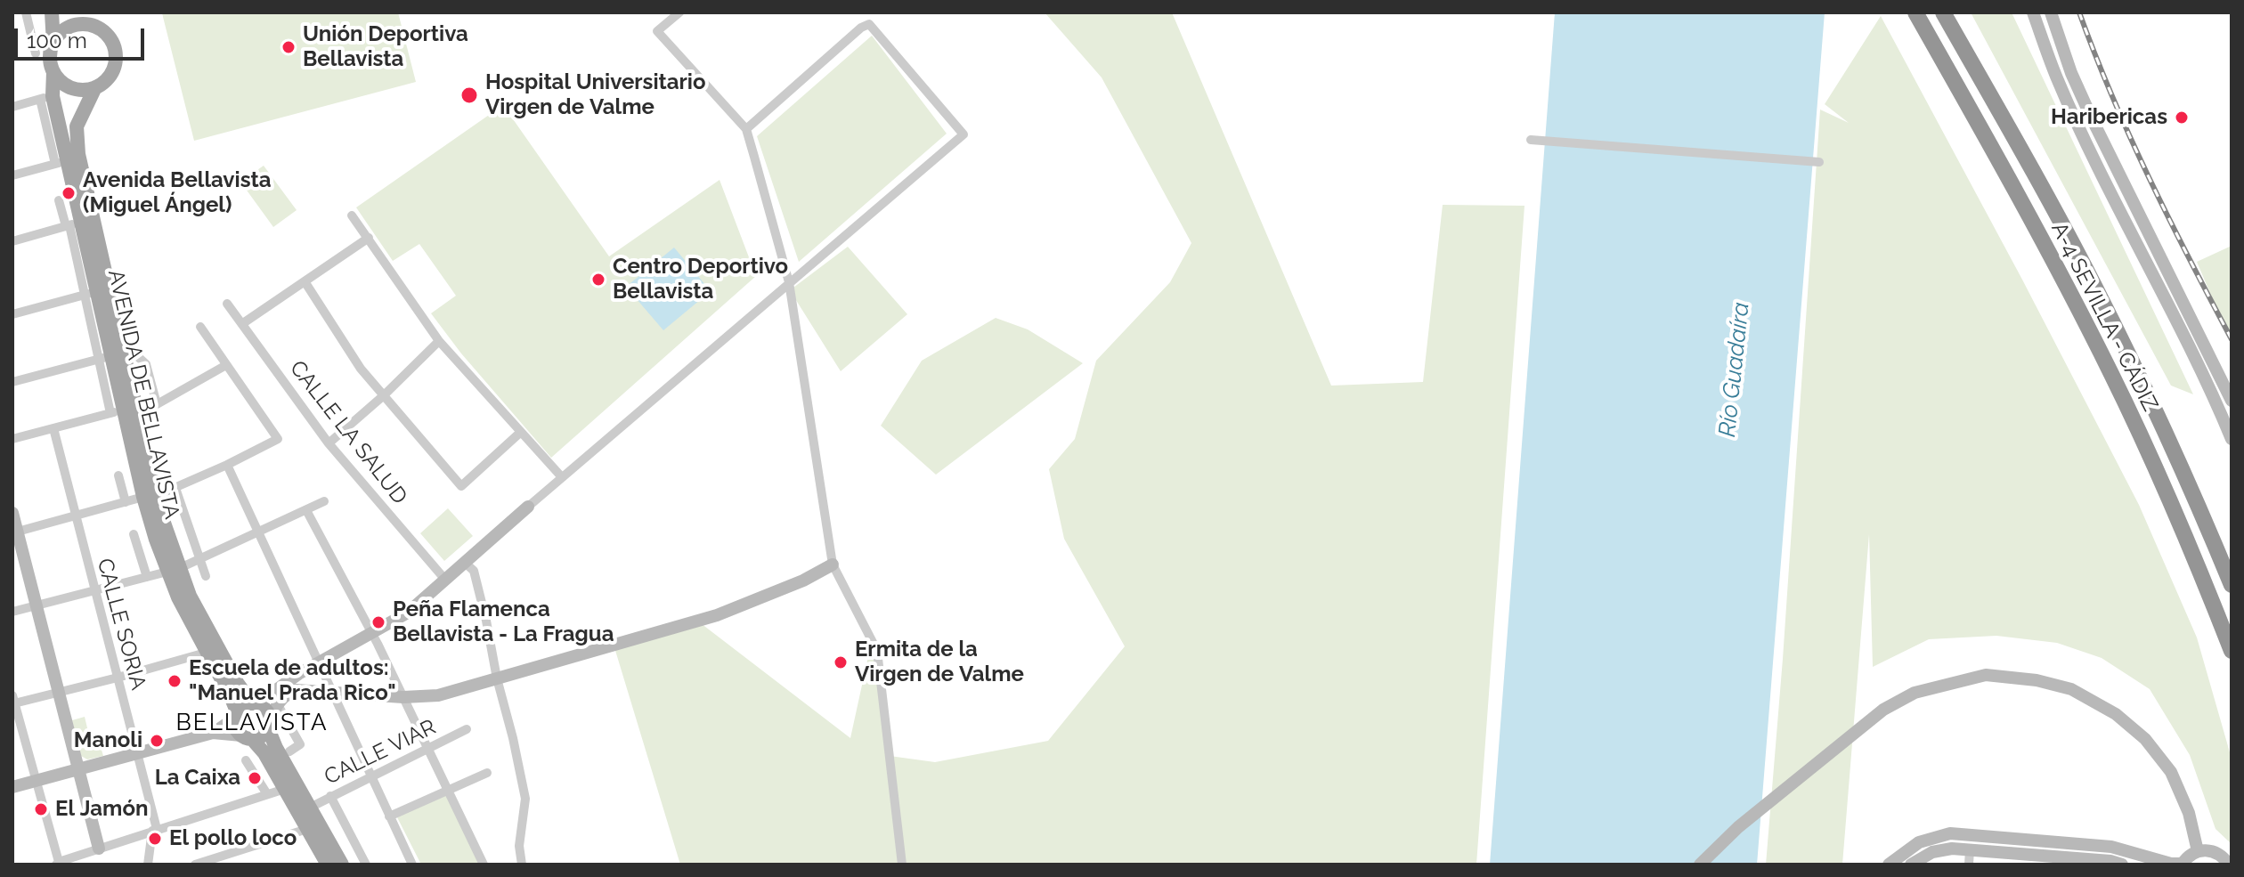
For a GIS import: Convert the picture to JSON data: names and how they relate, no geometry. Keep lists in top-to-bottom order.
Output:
{
  "streets": {
    "highway": ["A-4 SEVILLA - CÁDIZ"],
    "main road": ["AVENIDA DE BELLAVISTA"],
    "street": ["CALLE LA SALUD", "CALLE SORIA", "CALLE VIAR"]
  },
  "districts": ["BELLAVISTA"],
  "water": ["Río Guadaíra"],
  "places": [
    "Unión Deportiva Bellavista",
    "Hospital Universitario Virgen de Valme",
    "Haribericas",
    "Avenida Bellavista (Miguel Ángel)",
    "Centro Deportivo Bellavista",
    "Peña Flamenca Bellavista - La Fragua",
    "Ermita de la Virgen de Valme",
    "Escuela de adultos: \"Manuel Prada Rico\"",
    "Manoli",
    "La Caixa",
    "El Jamón",
    "El pollo loco"
  ],
  "scale_bar": "100 m"
}
